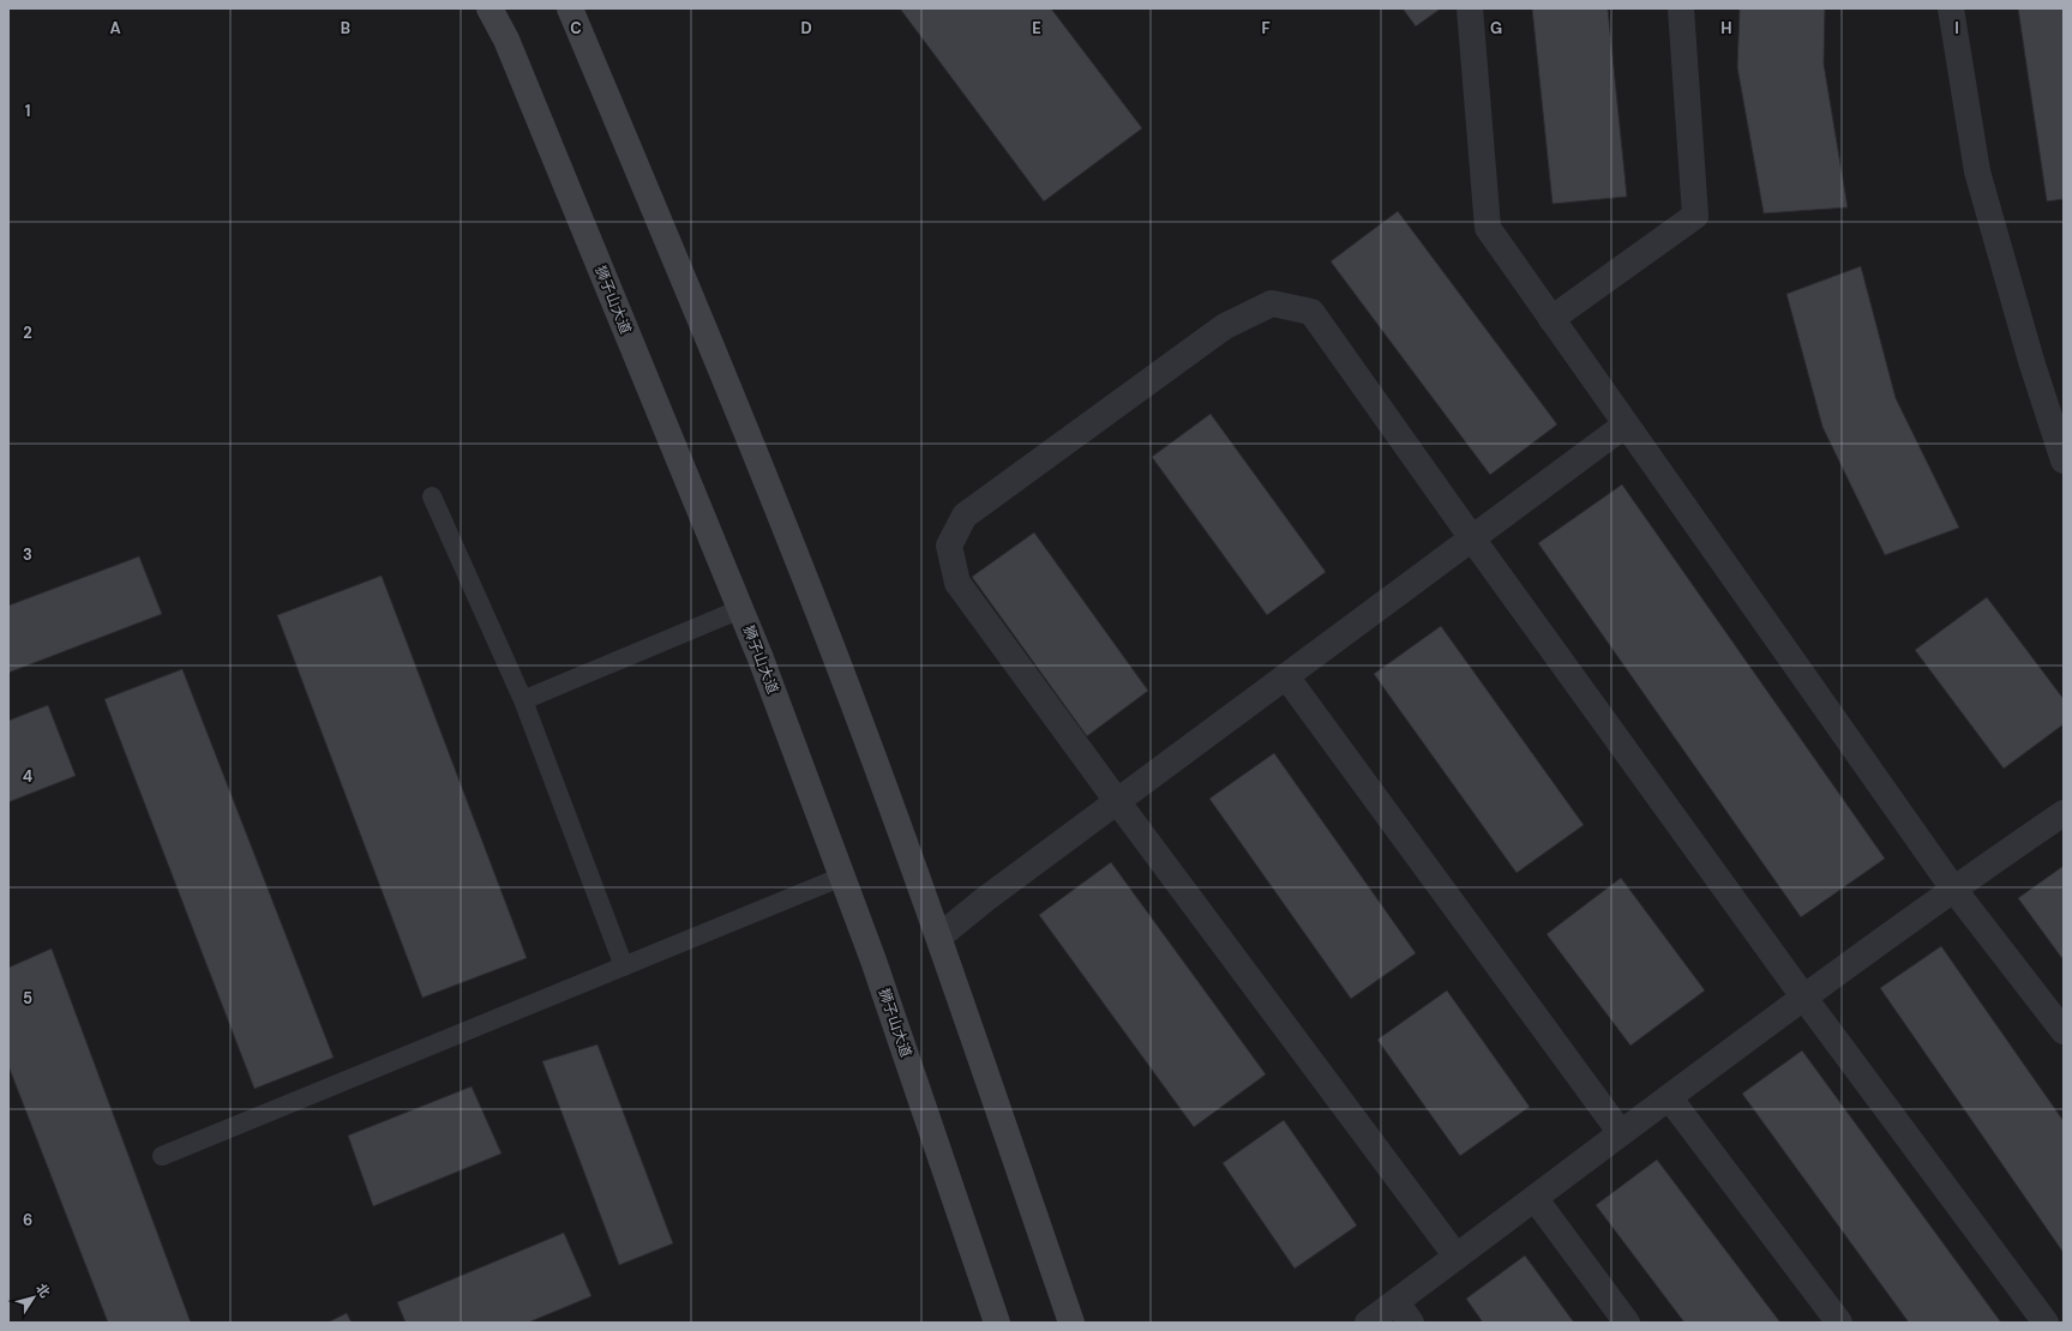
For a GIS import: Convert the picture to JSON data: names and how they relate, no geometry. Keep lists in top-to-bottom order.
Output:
{
  "streets": {
    "street": ["狮子山大道"]
  },
  "north": "top right",
  "grid": {
    "columns": [
      "A",
      "B",
      "C",
      "D",
      "E",
      "F",
      "G",
      "H",
      "I"
    ],
    "rows": [
      "1",
      "2",
      "3",
      "4",
      "5",
      "6"
    ]
  }
}
